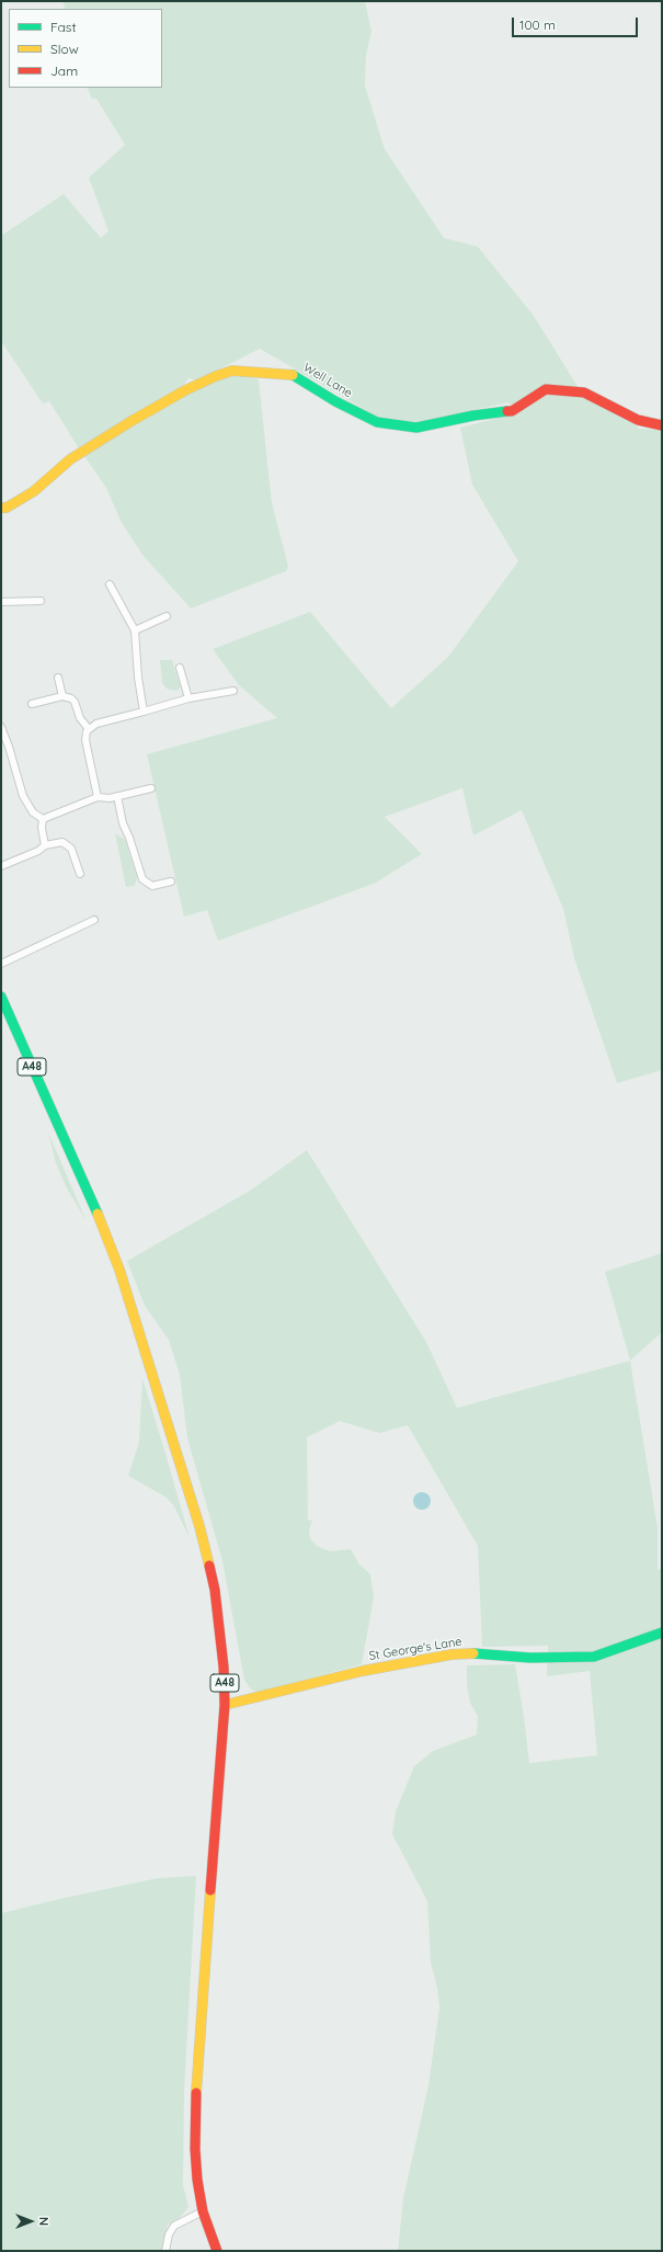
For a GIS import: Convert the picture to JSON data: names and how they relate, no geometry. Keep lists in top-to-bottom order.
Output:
{
  "streets": {
    "main road": ["Well Lane", "A48", "St George's Lane"]
  },
  "crossings": [
    ["A48", "St George's Lane"]
  ],
  "legend": ["Fast", "Slow", "Jam"],
  "scale_bar": "100 m",
  "north": "right"
}
